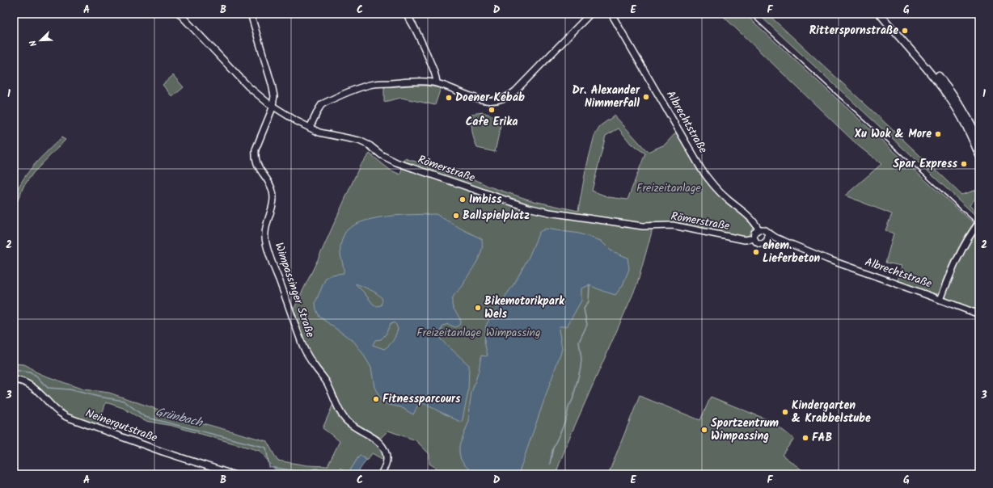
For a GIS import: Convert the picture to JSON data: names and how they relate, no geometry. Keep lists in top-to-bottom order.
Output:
{
  "streets": {
    "street": [
      "Albrechtstraße",
      "Römerstraße",
      "Wimpassinger Straße",
      "Neinergutstraße"
    ]
  },
  "crossings": [
    ["Albrechtstraße", "Römerstraße"],
    ["Römerstraße", "Wimpassinger Straße"]
  ],
  "water": ["Grünbach"],
  "parks": ["Freizeitanlage", "Freizeitanlage Wimpassing"],
  "places": [
    "Ritterspornstraße",
    "Dr. Alexander Nimmerfall",
    "Doener Kebab",
    "Cafe Erika",
    "Xu Wok & More",
    "Spar Express",
    "Imbiss",
    "Ballspielplatz",
    "ehem. Lieferbeton",
    "Bikemotorikpark Wels",
    "Fitnessparcours",
    "Kindergarten & Krabbelstube",
    "Sportzentrum Wimpassing",
    "FAB"
  ],
  "north": "bottom left",
  "grid": {
    "columns": [
      "A",
      "B",
      "C",
      "D",
      "E",
      "F",
      "G"
    ],
    "rows": ["1", "2", "3"]
  }
}
